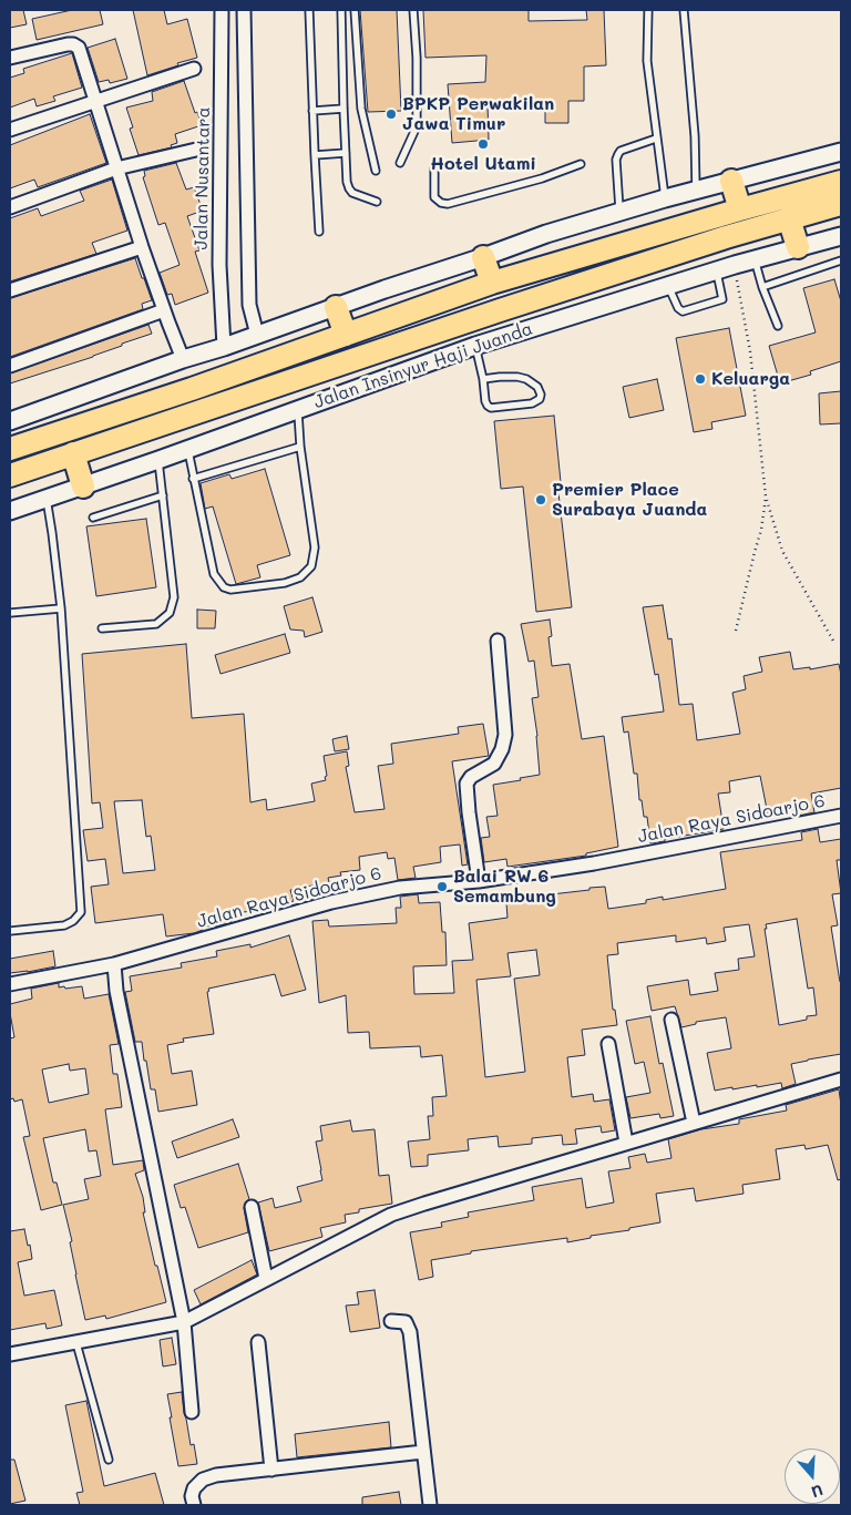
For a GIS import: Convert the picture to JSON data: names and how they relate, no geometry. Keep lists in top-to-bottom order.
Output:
{
  "streets": {
    "highway": ["Jalan Insinyur Haji Juanda"],
    "street": ["Jalan Nusantara", "Jalan Raya Sidoarjo 6"]
  },
  "places": [
    "BPKP Perwakilan Jawa Timur",
    "Hotel Utami",
    "Keluarga",
    "Premier Place Surabaya Juanda",
    "Balai RW 6 Semambung"
  ],
  "north": "bottom"
}
